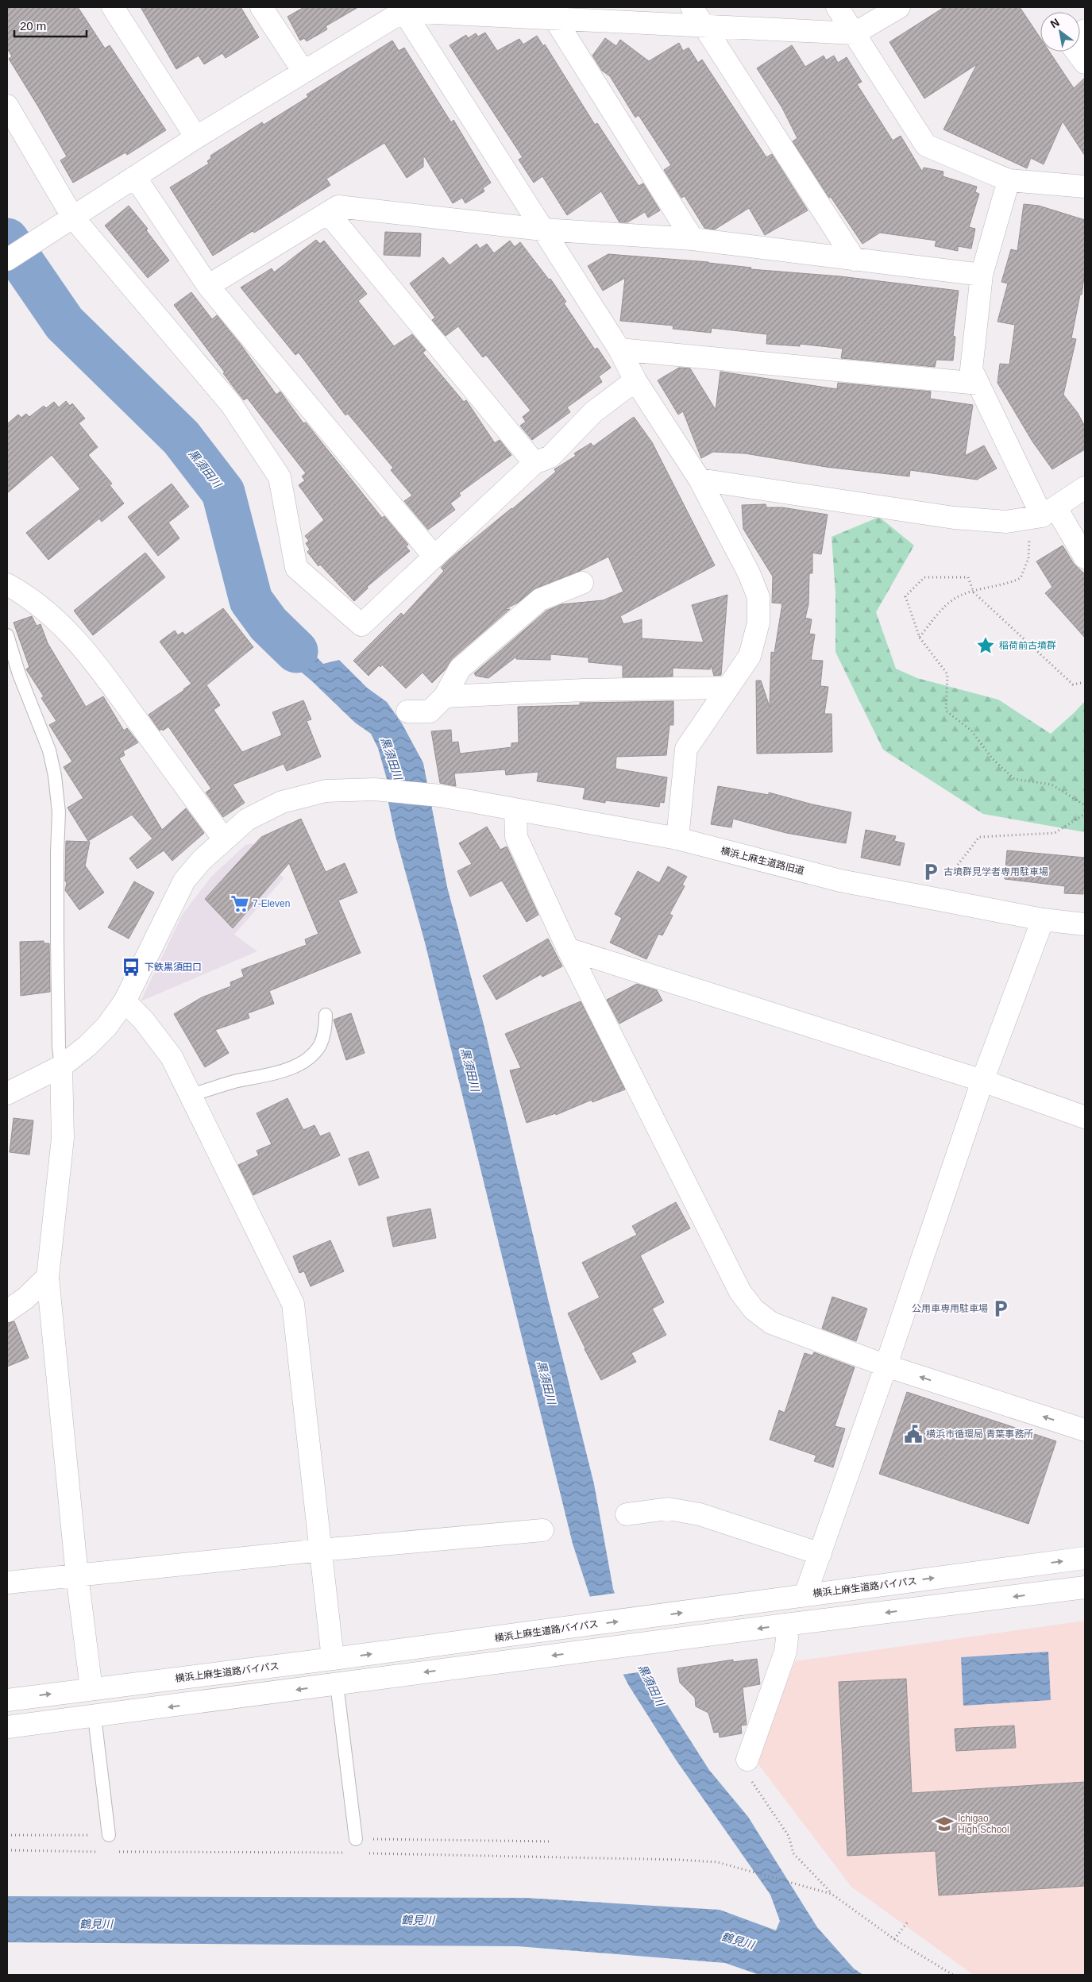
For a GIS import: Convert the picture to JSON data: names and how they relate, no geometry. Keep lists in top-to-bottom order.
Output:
{
  "streets": {
    "street": ["横浜上麻生道路旧道", "横浜上麻生道路バイパス"]
  },
  "water": ["黒須田川", "鶴見川"],
  "places": {
    "place": ["稲荷前古墳群"],
    "parking": ["古墳群見学者専用駐車場", "公用車専用駐車場"],
    "supermarket": ["7-Eleven"],
    "bus stop": ["下鉄黒須田口"],
    "public building": ["横浜市循環局 青葉事務所"],
    "school or university": ["Ichigao High School"]
  },
  "scale_bar": "20 m",
  "north": "top left"
}
